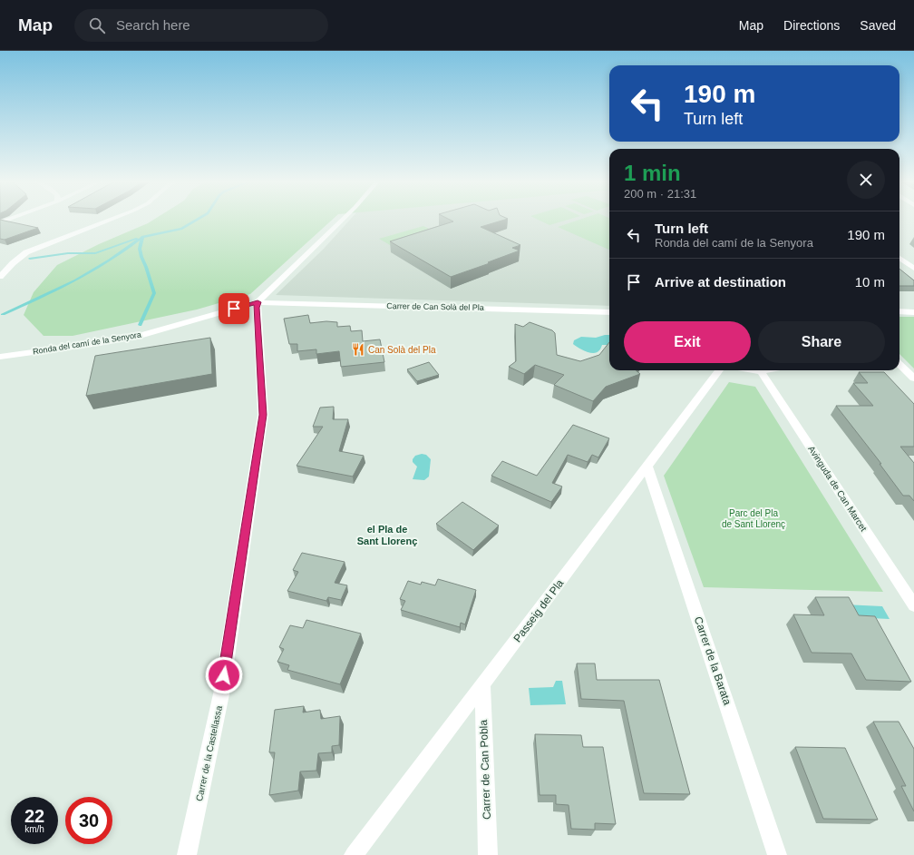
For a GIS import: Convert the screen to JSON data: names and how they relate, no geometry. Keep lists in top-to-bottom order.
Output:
{
  "streets": {
    "street": [
      "Carrer de Can Solà del Pla",
      "Ronda del camí de la Senyora",
      "Avinguda de Can Marcet",
      "Passeig del Pla",
      "Carrer de la Barata",
      "Carrer de la Castellassa",
      "Carrer de Can Pobla"
    ]
  },
  "crossings": [
    ["Carrer de Can Solà del Pla", "Ronda del camí de la Senyora"],
    ["Carrer de Can Solà del Pla", "Carrer de la Castellassa"],
    ["Ronda del camí de la Senyora", "Carrer de la Castellassa"],
    ["Passeig del Pla", "Carrer de la Barata"],
    ["Passeig del Pla", "Carrer de Can Pobla"]
  ],
  "districts": ["el Pla de Sant Llorenç"],
  "parks": ["Parc del Pla de Sant Llorenç"],
  "places": {
    "restaurant": ["Can Solà del Pla"]
  },
  "page": {
    "header": "Map",
    "search": "Search here",
    "nav": ["Map", "Directions", "Saved"],
    "turn": ["190 m", "Turn left"],
    "heading": ["1 min", "200 m · 21:31"],
    "list": [
      {
        "name": "Turn left",
        "note": "Ronda del camí de la Senyora",
        "value": "190 m"
      },
      {
        "name": "Arrive at destination",
        "value": "10 m"
      }
    ],
    "buttons": ["Exit", "Share"],
    "speed": "22 km/h",
    "limit": "30"
  }
}
